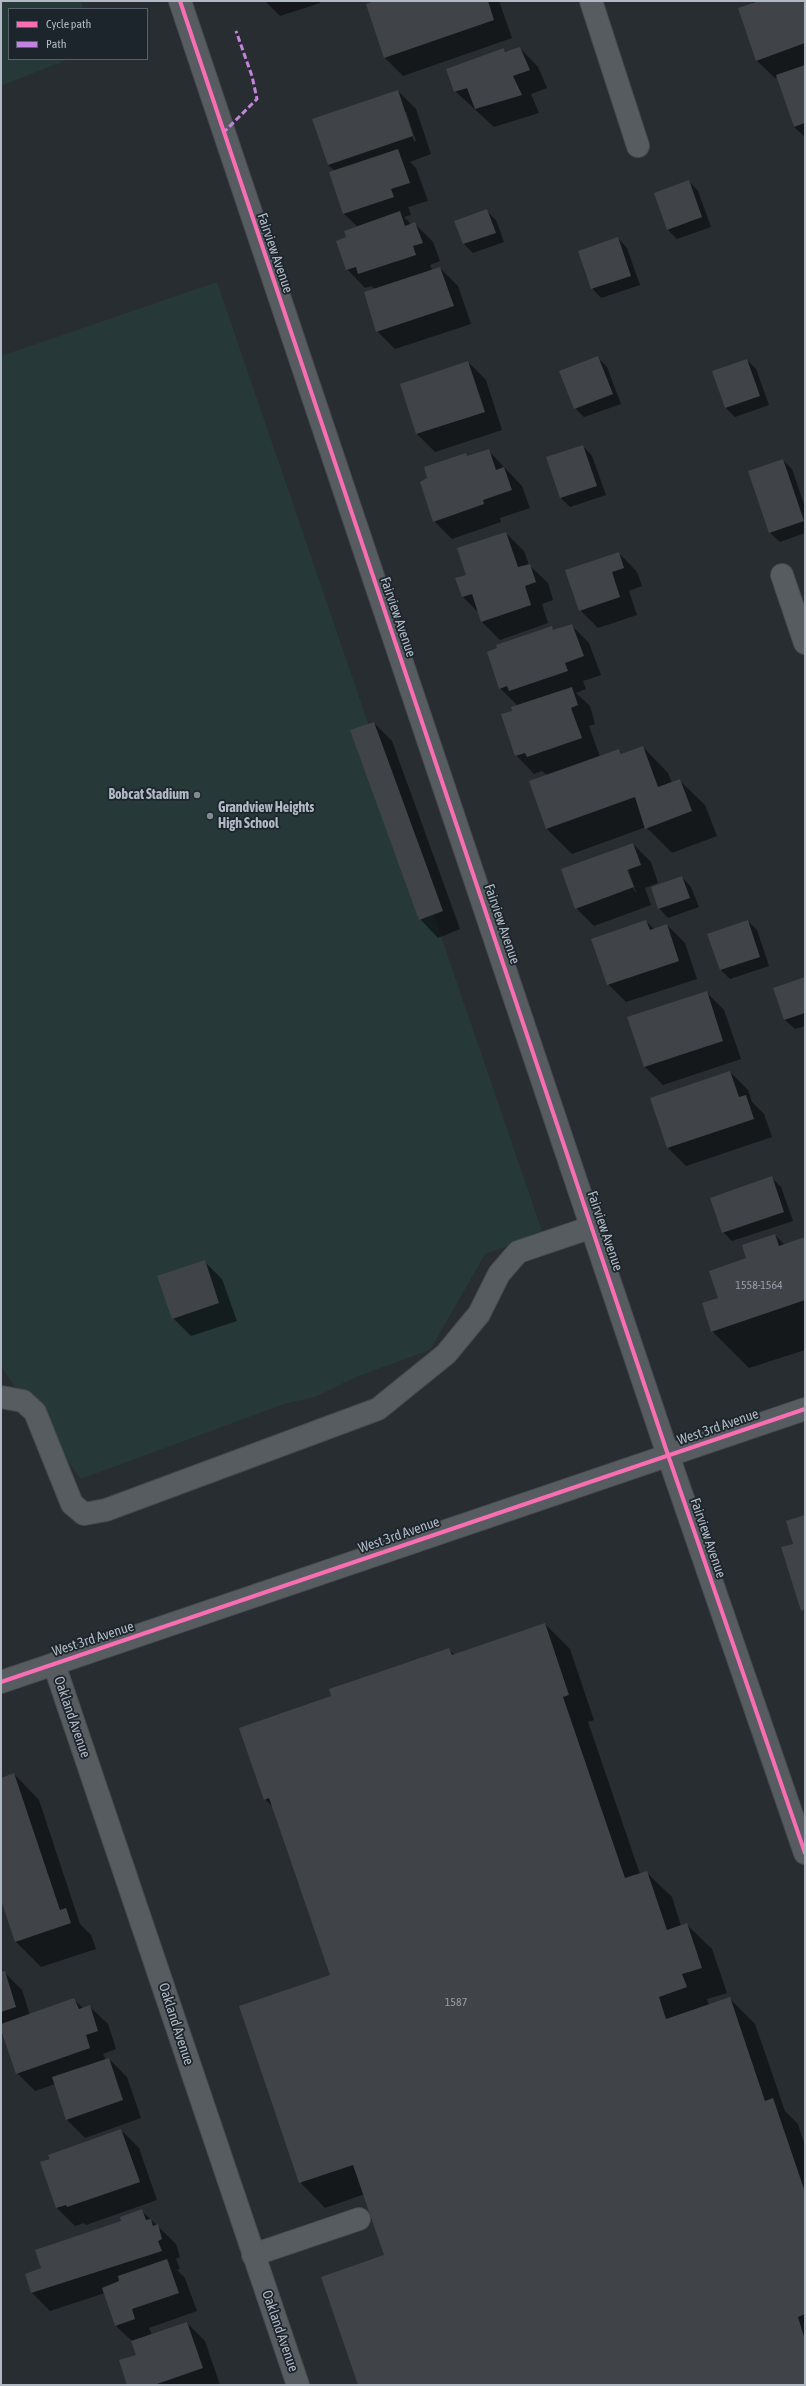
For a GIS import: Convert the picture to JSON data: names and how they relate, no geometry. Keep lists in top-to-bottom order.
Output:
{
  "streets": {
    "street": ["Fairview Avenue", "West 3rd Avenue", "Oakland Avenue"]
  },
  "crossings": [
    ["Fairview Avenue", "West 3rd Avenue"],
    ["West 3rd Avenue", "Oakland Avenue"]
  ],
  "places": ["Bobcat Stadium", "Grandview Heights High School"],
  "house_numbers": ["1558-1564", "1587"],
  "legend": ["Cycle path", "Path"]
}
